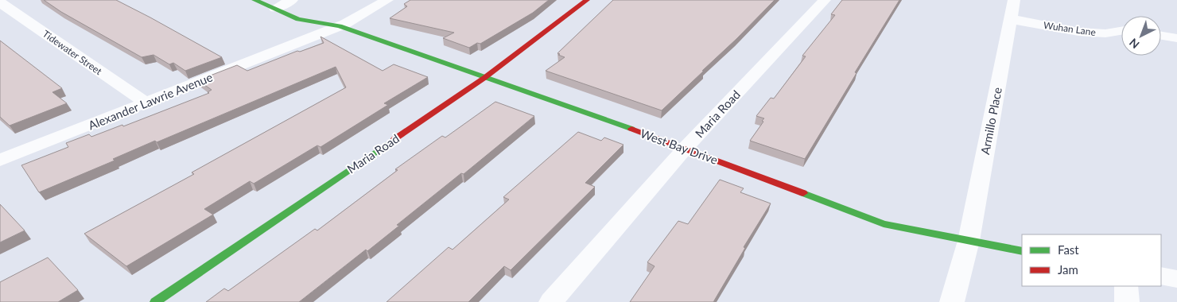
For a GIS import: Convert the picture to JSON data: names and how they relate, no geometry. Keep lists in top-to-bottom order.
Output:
{
  "streets": {
    "street": [
      "Wuhan Lane",
      "Tidewater Street",
      "Alexander Lawrie Avenue",
      "Maria Road",
      "Armillo Place",
      "West Bay Drive"
    ]
  },
  "crossings": [
    ["Wuhan Lane", "Armillo Place"],
    ["Tidewater Street", "Alexander Lawrie Avenue"],
    ["Alexander Lawrie Avenue", "West Bay Drive"],
    ["Maria Road", "West Bay Drive"],
    ["Armillo Place", "West Bay Drive"]
  ],
  "legend": ["Fast", "Jam"],
  "north": "bottom left"
}
